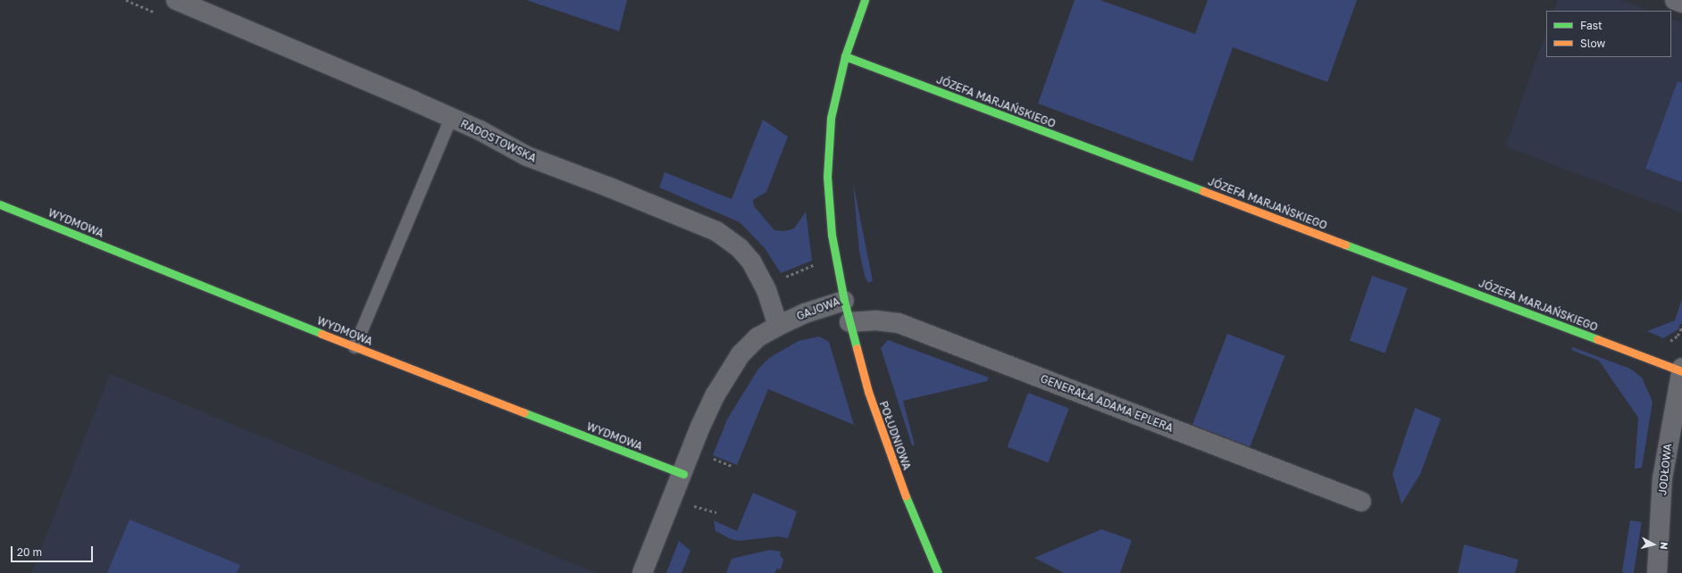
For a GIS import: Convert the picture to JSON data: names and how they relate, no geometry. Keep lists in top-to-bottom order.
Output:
{
  "streets": {
    "street": [
      "JÓZEFA MARJAŃSKIEGO",
      "RADOSTOWSKA",
      "WYDMOWA",
      "GAJOWA",
      "GENERAŁA ADAMA EPLERA",
      "POŁUDNIOWA",
      "JODŁOWA"
    ]
  },
  "crossings": [
    ["JÓZEFA MARJAŃSKIEGO", "GAJOWA"],
    ["JÓZEFA MARJAŃSKIEGO", "JODŁOWA"],
    ["RADOSTOWSKA", "GAJOWA"],
    ["WYDMOWA", "GAJOWA"],
    ["GAJOWA", "POŁUDNIOWA"],
    ["GENERAŁA ADAMA EPLERA", "POŁUDNIOWA"]
  ],
  "legend": ["Fast", "Slow"],
  "scale_bar": "20 m",
  "north": "right"
}
